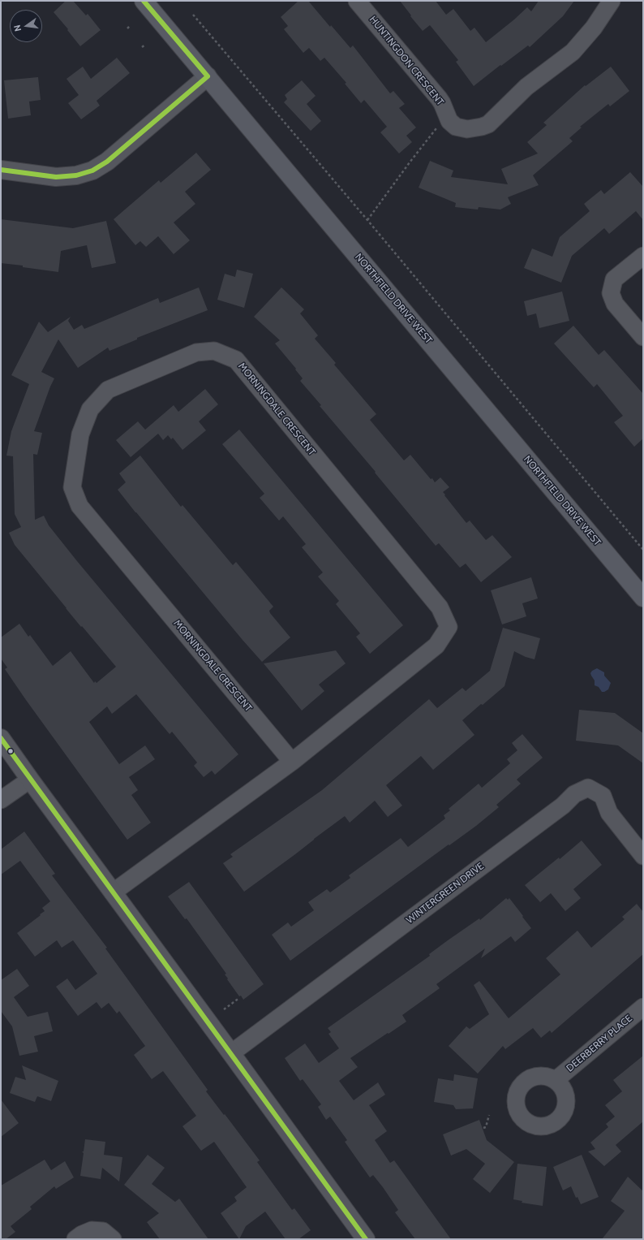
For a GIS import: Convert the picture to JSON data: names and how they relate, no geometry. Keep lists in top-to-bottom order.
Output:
{
  "streets": {
    "main road": ["NORTHFIELD DRIVE WEST"],
    "street": [
      "HUNTINGDON CRESCENT",
      "MORNINGDALE CRESCENT",
      "WINTERGREEN DRIVE",
      "DEERBERRY PLACE"
    ]
  },
  "north": "left"
}
